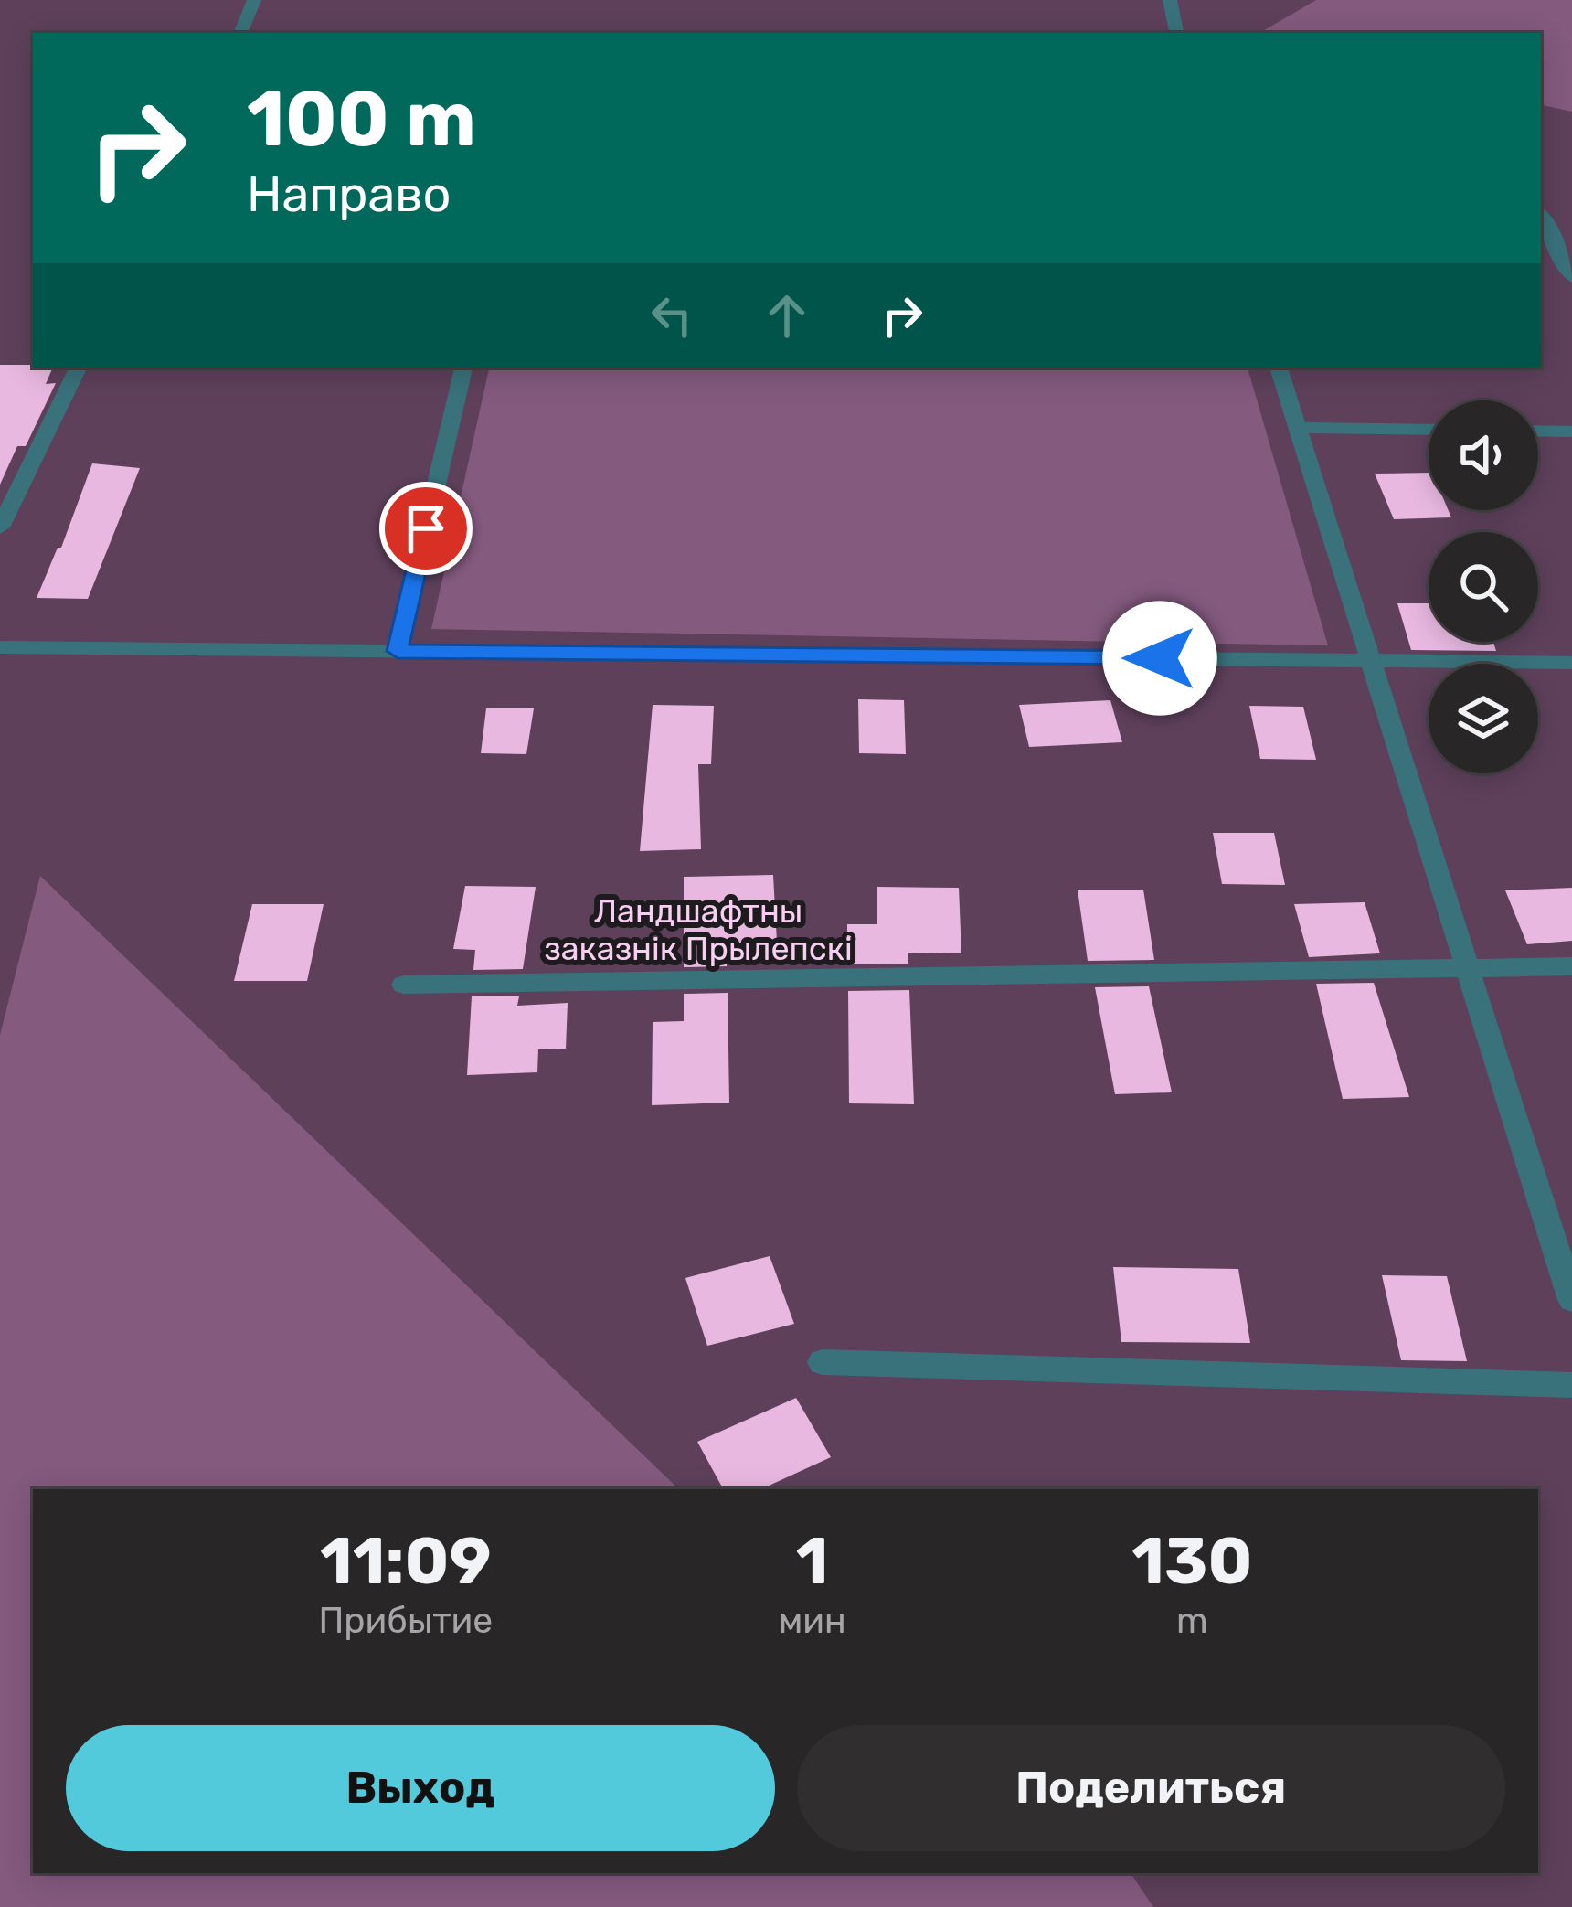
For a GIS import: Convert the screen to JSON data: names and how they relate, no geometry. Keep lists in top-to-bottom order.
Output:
{
  "parks": ["Ландшафтны заказнік Прылепскі"],
  "page": {
    "turn": ["100 m", "Направо"],
    "eta": [
      "11:09",
      "Прибытие",
      "1",
      "мин",
      "130",
      "m"
    ],
    "buttons": ["Выход", "Поделиться"]
  }
}
